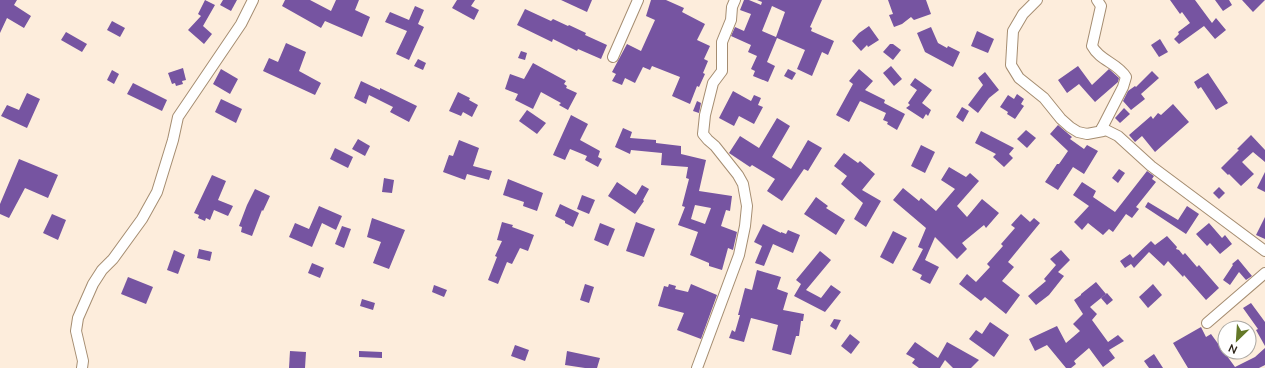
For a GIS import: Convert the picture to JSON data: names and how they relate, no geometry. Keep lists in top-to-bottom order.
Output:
{
  "north": "bottom left"
}
